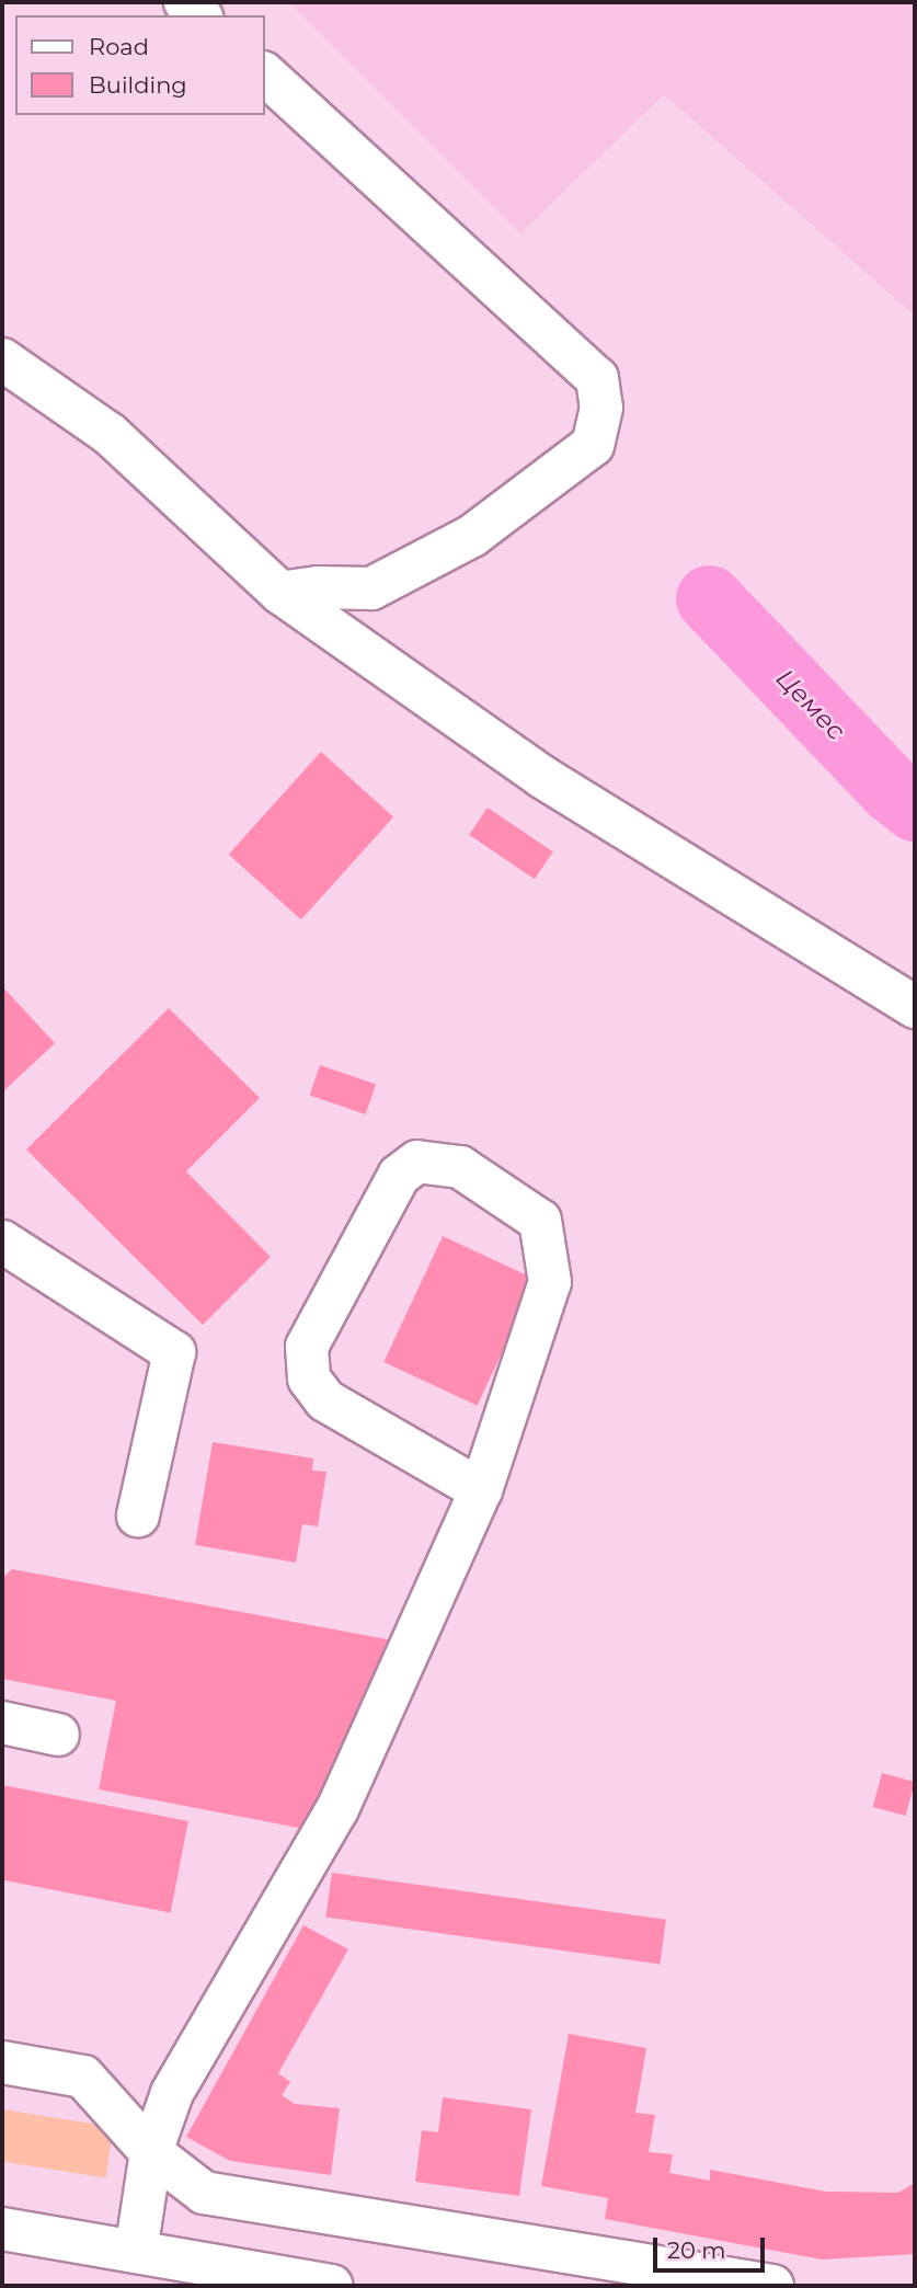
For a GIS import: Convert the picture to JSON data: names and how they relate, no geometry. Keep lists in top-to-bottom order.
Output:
{
  "water": ["Цемес"],
  "legend": ["Road", "Building"],
  "scale_bar": "20 m"
}
